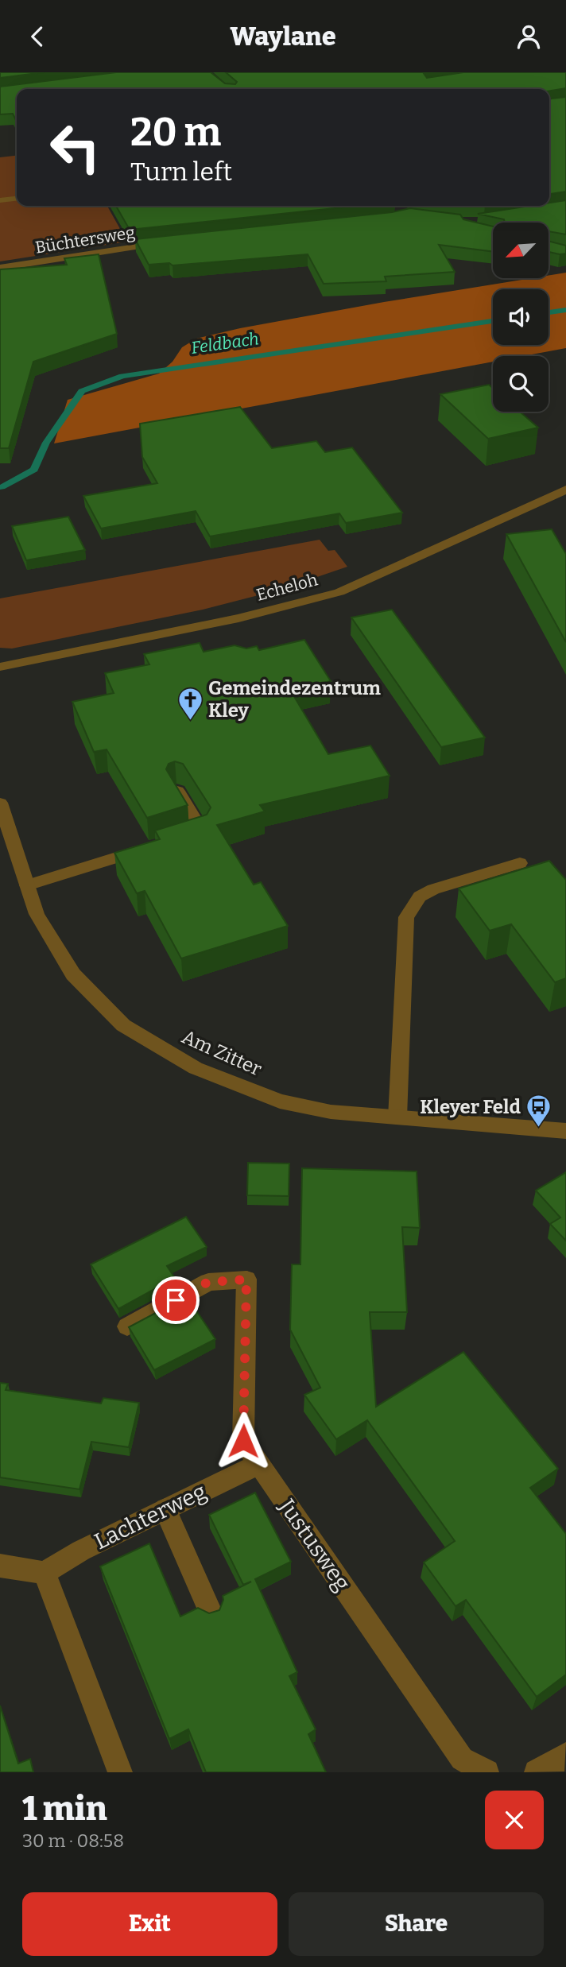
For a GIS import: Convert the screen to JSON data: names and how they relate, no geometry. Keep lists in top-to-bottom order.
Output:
{
  "streets": {
    "street": [
      "Büchtersweg",
      "Echeloh",
      "Am Zitter",
      "Lachterweg",
      "Justusweg"
    ]
  },
  "crossings": [
    ["Lachterweg", "Justusweg"]
  ],
  "water": ["Feldbach"],
  "places": {
    "church": ["Gemeindezentrum Kley"],
    "bus stop": ["Kleyer Feld"]
  },
  "north": "bottom left",
  "page": {
    "header": "Waylane",
    "turn": ["20 m", "Turn left"],
    "heading": ["1 min", "30 m · 08:58"],
    "buttons": ["Exit", "Share"]
  }
}
